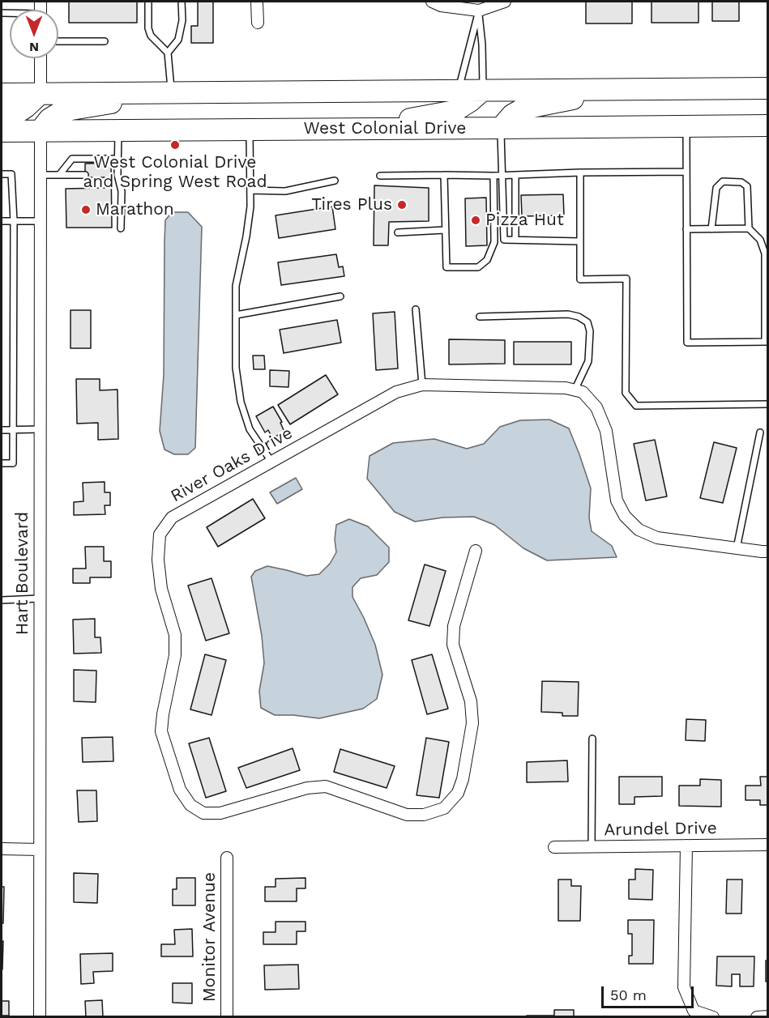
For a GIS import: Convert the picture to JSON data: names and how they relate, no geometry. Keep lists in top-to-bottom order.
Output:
{
  "streets": {
    "highway": ["West Colonial Drive"],
    "street": [
      "River Oaks Drive",
      "Hart Boulevard",
      "Arundel Drive",
      "Monitor Avenue"
    ]
  },
  "crossings": [
    ["West Colonial Drive", "Hart Boulevard"]
  ],
  "places": [
    "West Colonial Drive and Spring West Road",
    "Tires Plus",
    "Marathon",
    "Pizza Hut"
  ],
  "scale_bar": "50 m",
  "north": "bottom"
}
